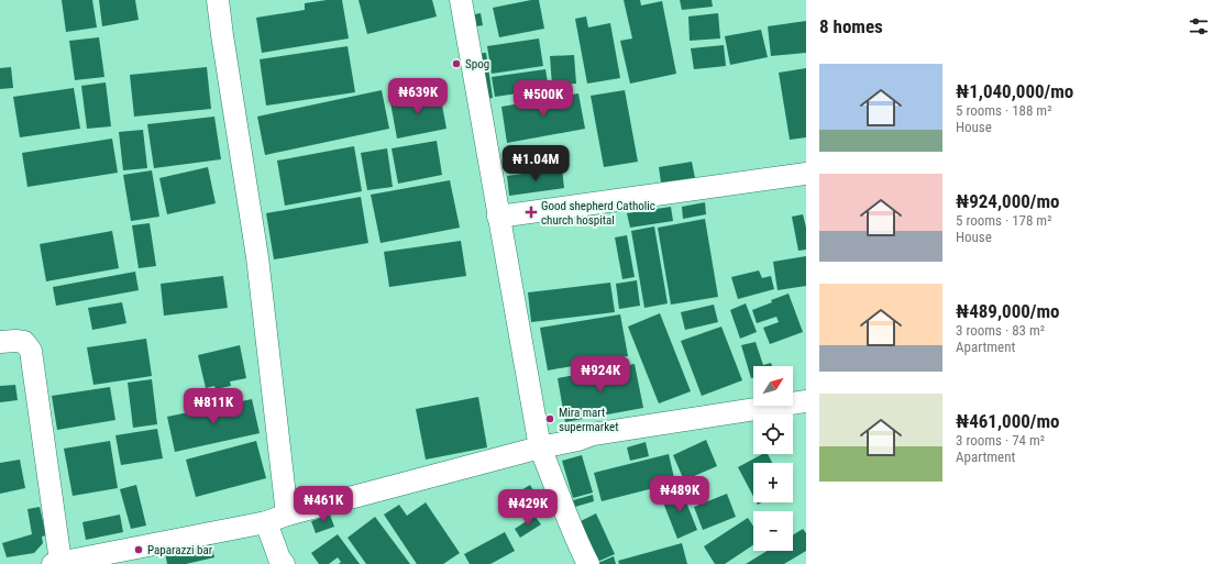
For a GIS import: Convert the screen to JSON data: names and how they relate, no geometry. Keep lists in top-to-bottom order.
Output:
{
  "places": {
    "other": ["Spog", "Mira mart supermarket", "Paparazzi bar"],
    "health": ["Good shepherd Catholic church hospital"]
  },
  "north": "top right",
  "page": {
    "heading": "8 homes",
    "list": [
      {
        "name": "₦1,040,000/mo",
        "note": "5 rooms · 188 m² · House"
      },
      {
        "name": "₦924,000/mo",
        "note": "5 rooms · 178 m² · House"
      },
      {
        "name": "₦489,000/mo",
        "note": "3 rooms · 83 m² · Apartment"
      },
      {
        "name": "₦461,000/mo",
        "note": "3 rooms · 74 m² · Apartment"
      }
    ],
    "price": [
      "₦639K",
      "₦500K",
      "₦1.04M",
      "₦924K",
      "₦811K",
      "₦489K",
      "₦461K",
      "₦429K"
    ],
    "map_buttons": ["+", "−"]
  }
}
